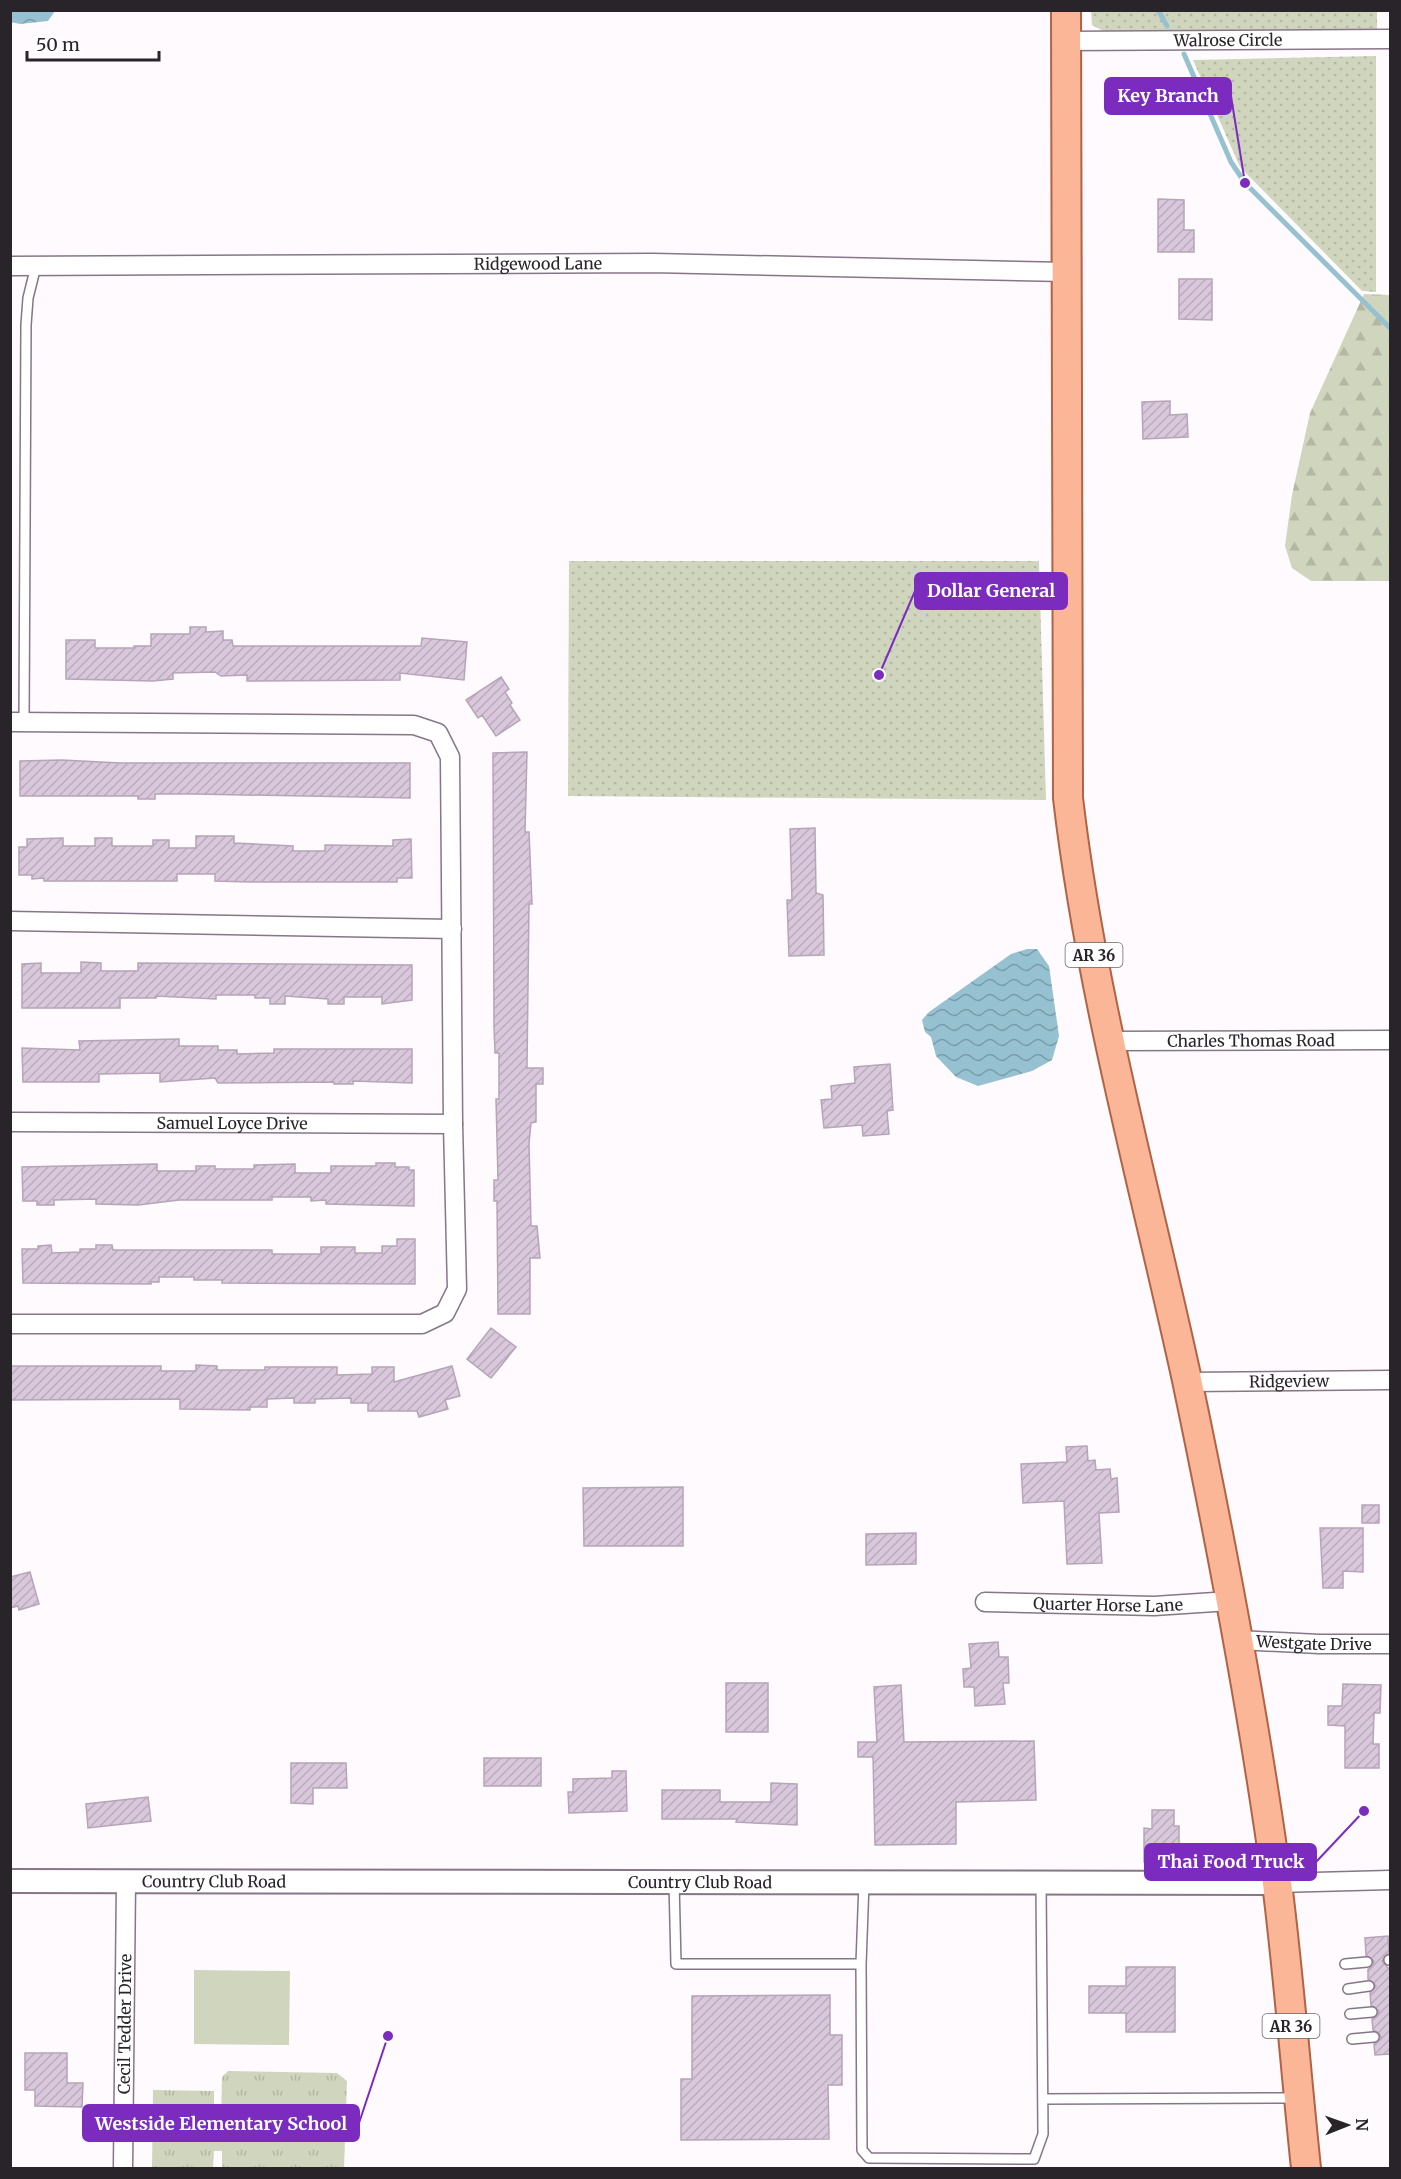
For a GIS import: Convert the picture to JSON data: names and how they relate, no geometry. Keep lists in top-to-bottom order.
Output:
{
  "streets": {
    "main road": ["AR 36"],
    "street": [
      "Walrose Circle",
      "Ridgewood Lane",
      "Charles Thomas Road",
      "Samuel Loyce Drive",
      "Ridgeview",
      "Quarter Horse Lane",
      "Westgate Drive",
      "Country Club Road",
      "Cecil Tedder Drive"
    ]
  },
  "crossings": [
    ["Walrose Circle", "AR 36"],
    ["Ridgewood Lane", "AR 36"],
    ["AR 36", "Charles Thomas Road"],
    ["AR 36", "Ridgeview"],
    ["AR 36", "Quarter Horse Lane"],
    ["AR 36", "Westgate Drive"],
    ["AR 36", "Country Club Road"],
    ["Country Club Road", "Cecil Tedder Drive"]
  ],
  "places": [
    "Key Branch",
    "Dollar General",
    "Thai Food Truck",
    "Westside Elementary School"
  ],
  "scale_bar": "50 m",
  "north": "right"
}
